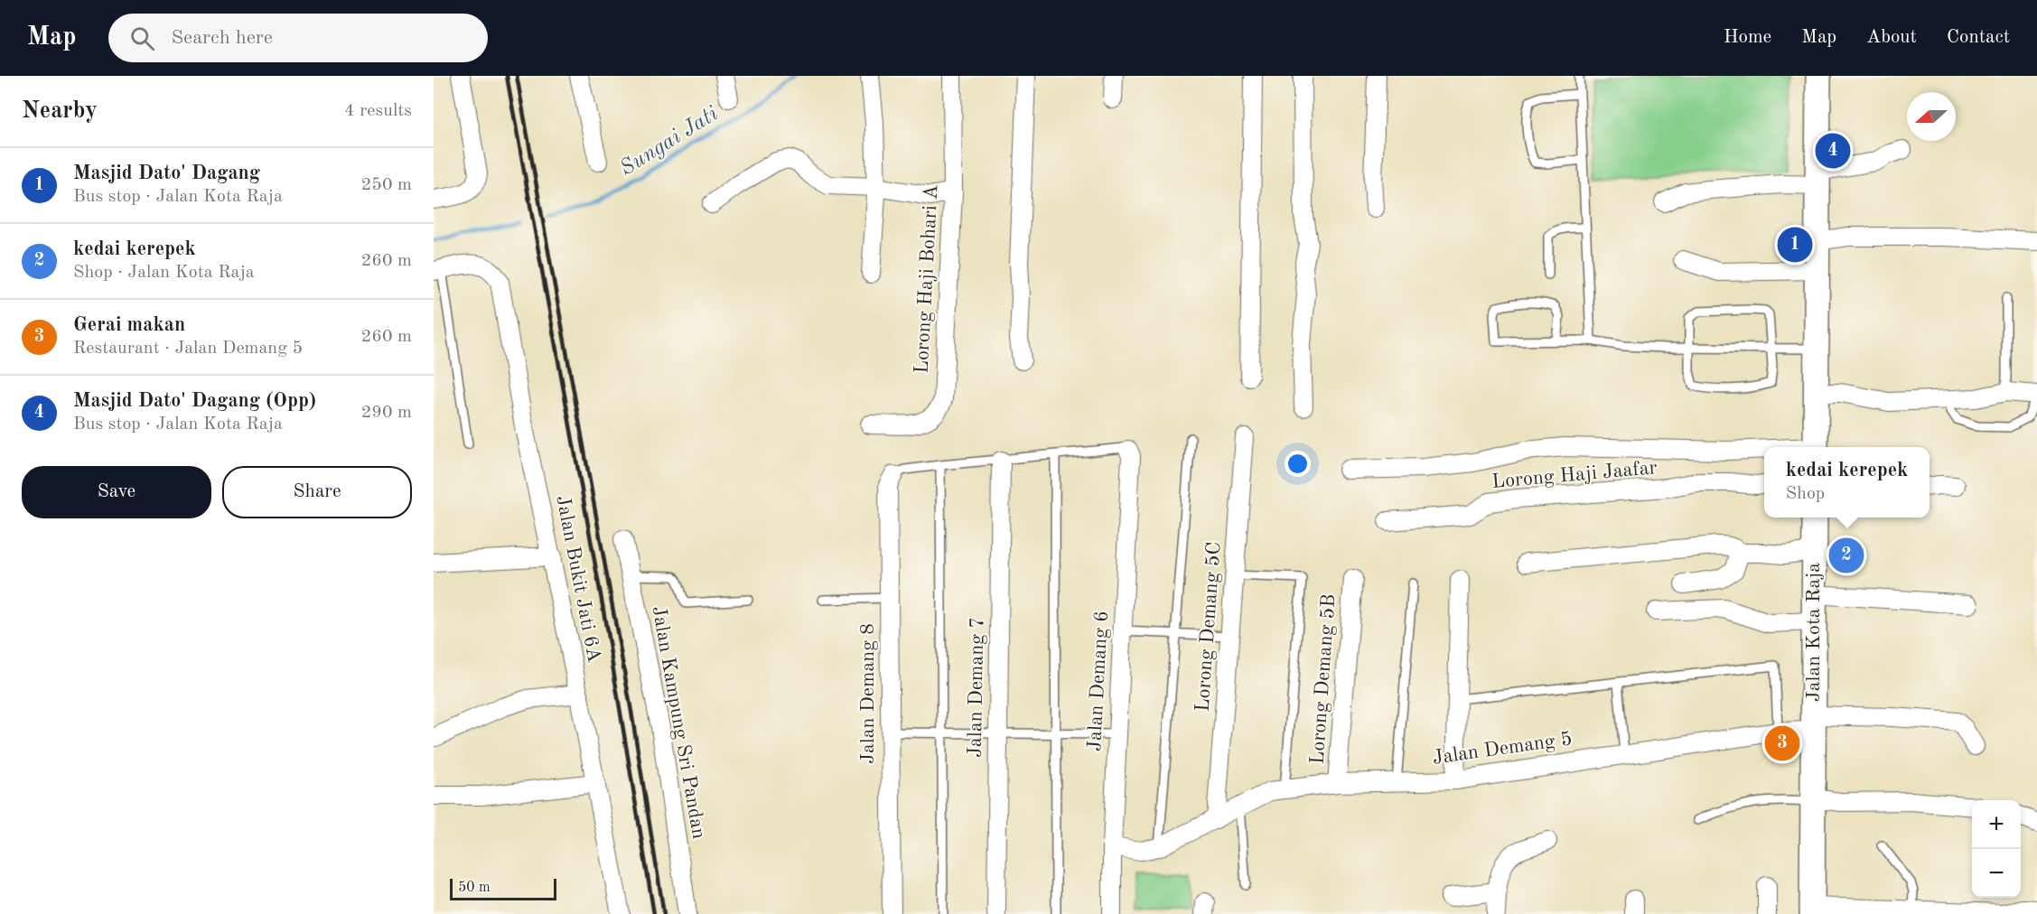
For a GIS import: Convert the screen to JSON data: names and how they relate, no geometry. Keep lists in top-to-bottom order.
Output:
{
  "streets": {
    "main road": ["Jalan Kota Raja"],
    "street": [
      "Lorong Haji Bohari A",
      "Lorong Haji Jaafar",
      "Jalan Bukit Jati 6A",
      "Lorong Demang 5C",
      "Lorong Demang 5B",
      "Jalan Demang 6",
      "Jalan Demang 7",
      "Jalan Demang 8",
      "Jalan Kampung Sri Pandan",
      "Jalan Demang 5"
    ]
  },
  "crossings": [
    ["Lorong Demang 5C", "Jalan Demang 5"],
    ["Jalan Kota Raja", "Jalan Demang 5"],
    ["Lorong Demang 5B", "Jalan Demang 5"],
    ["Jalan Demang 6", "Jalan Demang 5"]
  ],
  "water": ["Sungai Jati"],
  "scale_bar": "50 m",
  "north": "left",
  "page": {
    "header": "Map",
    "search": "Search here",
    "nav": [
      "Home",
      "Map",
      "About",
      "Contact"
    ],
    "heading": ["Nearby", "4 results"],
    "pins": [
      "4",
      "1",
      "2",
      "3"
    ],
    "list": [
      {
        "mark": "1",
        "name": "Masjid Dato' Dagang",
        "note": "Bus stop · Jalan Kota Raja",
        "value": "250 m"
      },
      {
        "mark": "2",
        "name": "kedai kerepek",
        "note": "Shop · Jalan Kota Raja",
        "value": "260 m"
      },
      {
        "mark": "3",
        "name": "Gerai makan",
        "note": "Restaurant · Jalan Demang 5",
        "value": "260 m"
      },
      {
        "mark": "4",
        "name": "Masjid Dato' Dagang (Opp)",
        "note": "Bus stop · Jalan Kota Raja",
        "value": "290 m"
      }
    ],
    "popup": ["kedai kerepek", "Shop"],
    "buttons": ["Save", "Share"],
    "map_buttons": ["+", "−"],
    "scale": "50 m"
  }
}
